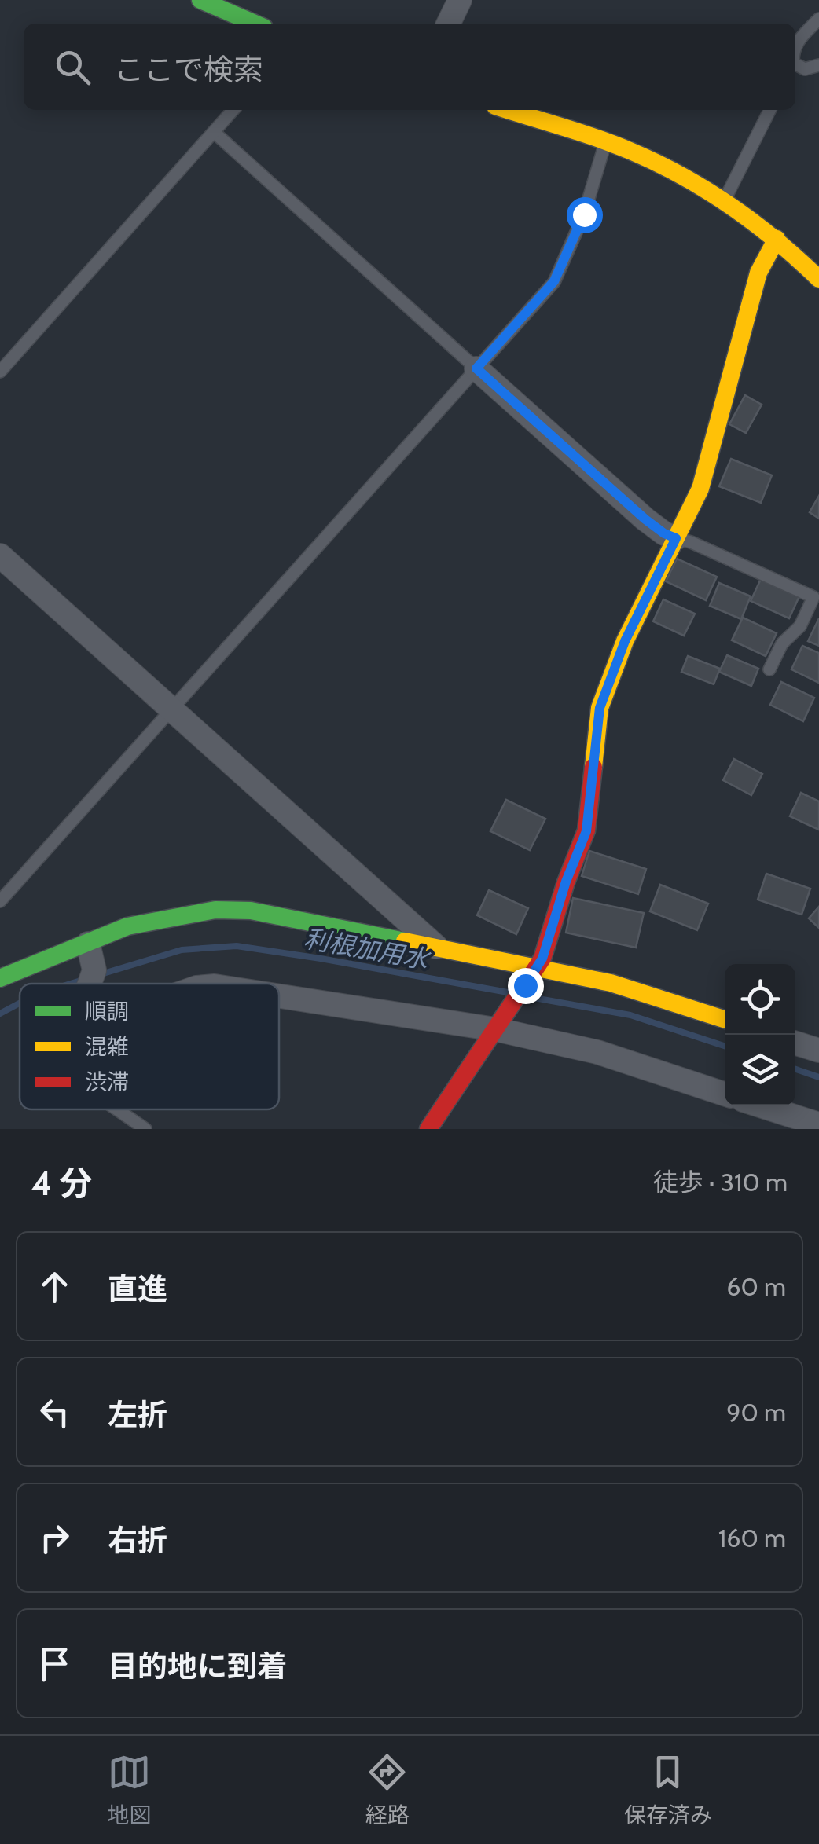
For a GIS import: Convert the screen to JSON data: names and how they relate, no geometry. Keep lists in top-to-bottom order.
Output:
{
  "water": ["利根加用水"],
  "legend": ["順調", "混雑", "渋滞"],
  "page": {
    "search": "ここで検索",
    "heading": ["4 分", "徒歩 · 310 m"],
    "list": [
      ["直進", "60 m"],
      ["左折", "90 m"],
      ["右折", "160 m"],
      "目的地に到着"
    ],
    "nav": ["地図", "経路", "保存済み"]
  }
}
